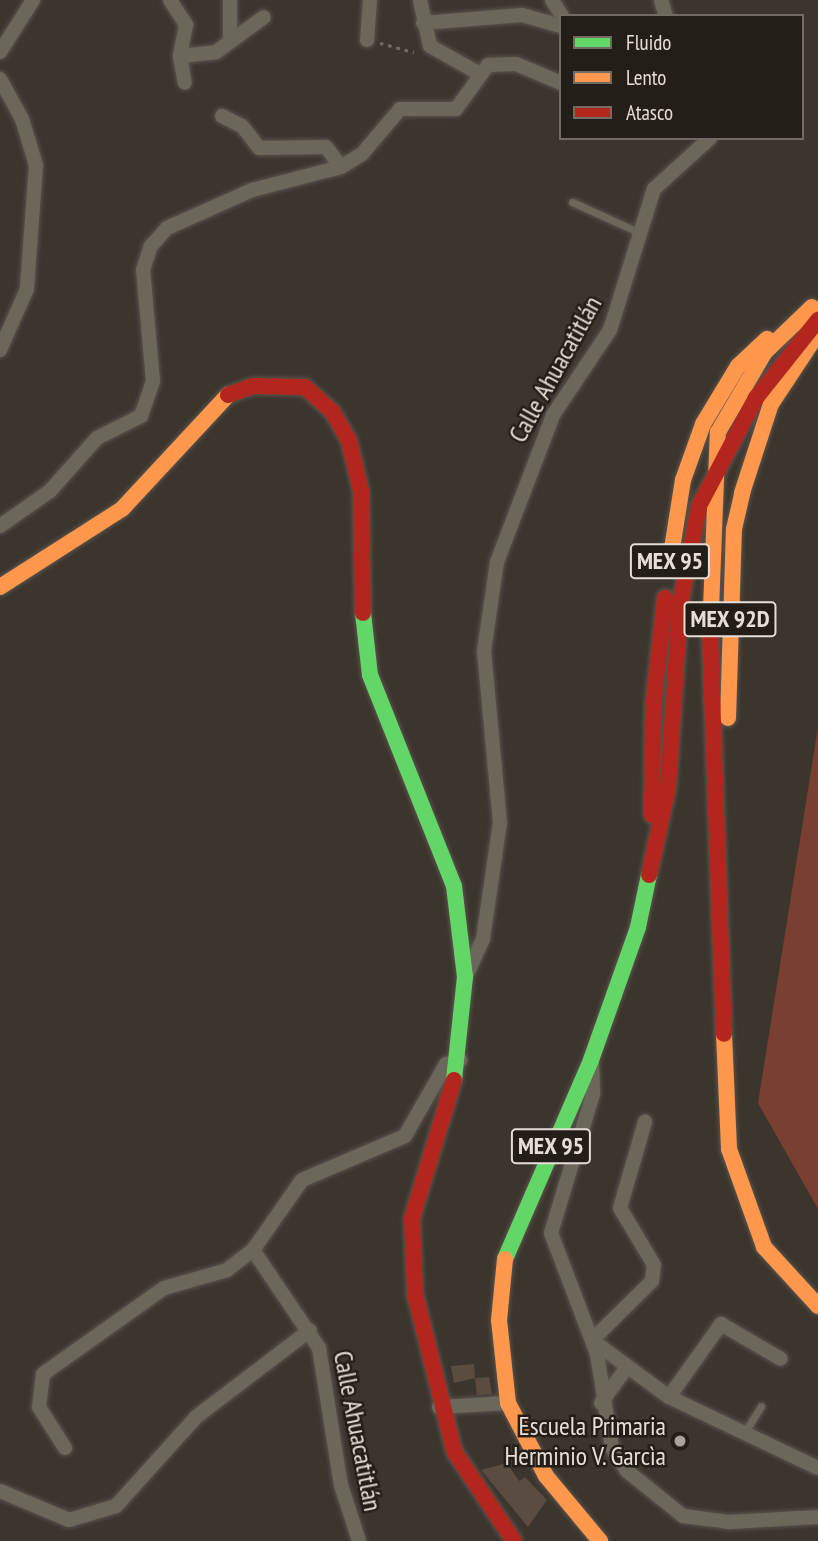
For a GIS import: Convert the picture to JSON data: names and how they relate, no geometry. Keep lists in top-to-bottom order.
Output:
{
  "streets": {
    "main road": ["MEX 95", "MEX 92D"],
    "street": ["Calle Ahuacatitlán"]
  },
  "crossings": [
    ["MEX 95", "MEX 92D"]
  ],
  "places": ["Escuela Primaria Herminio V. Garcìa"],
  "legend": ["Fluido", "Lento", "Atasco"]
}
